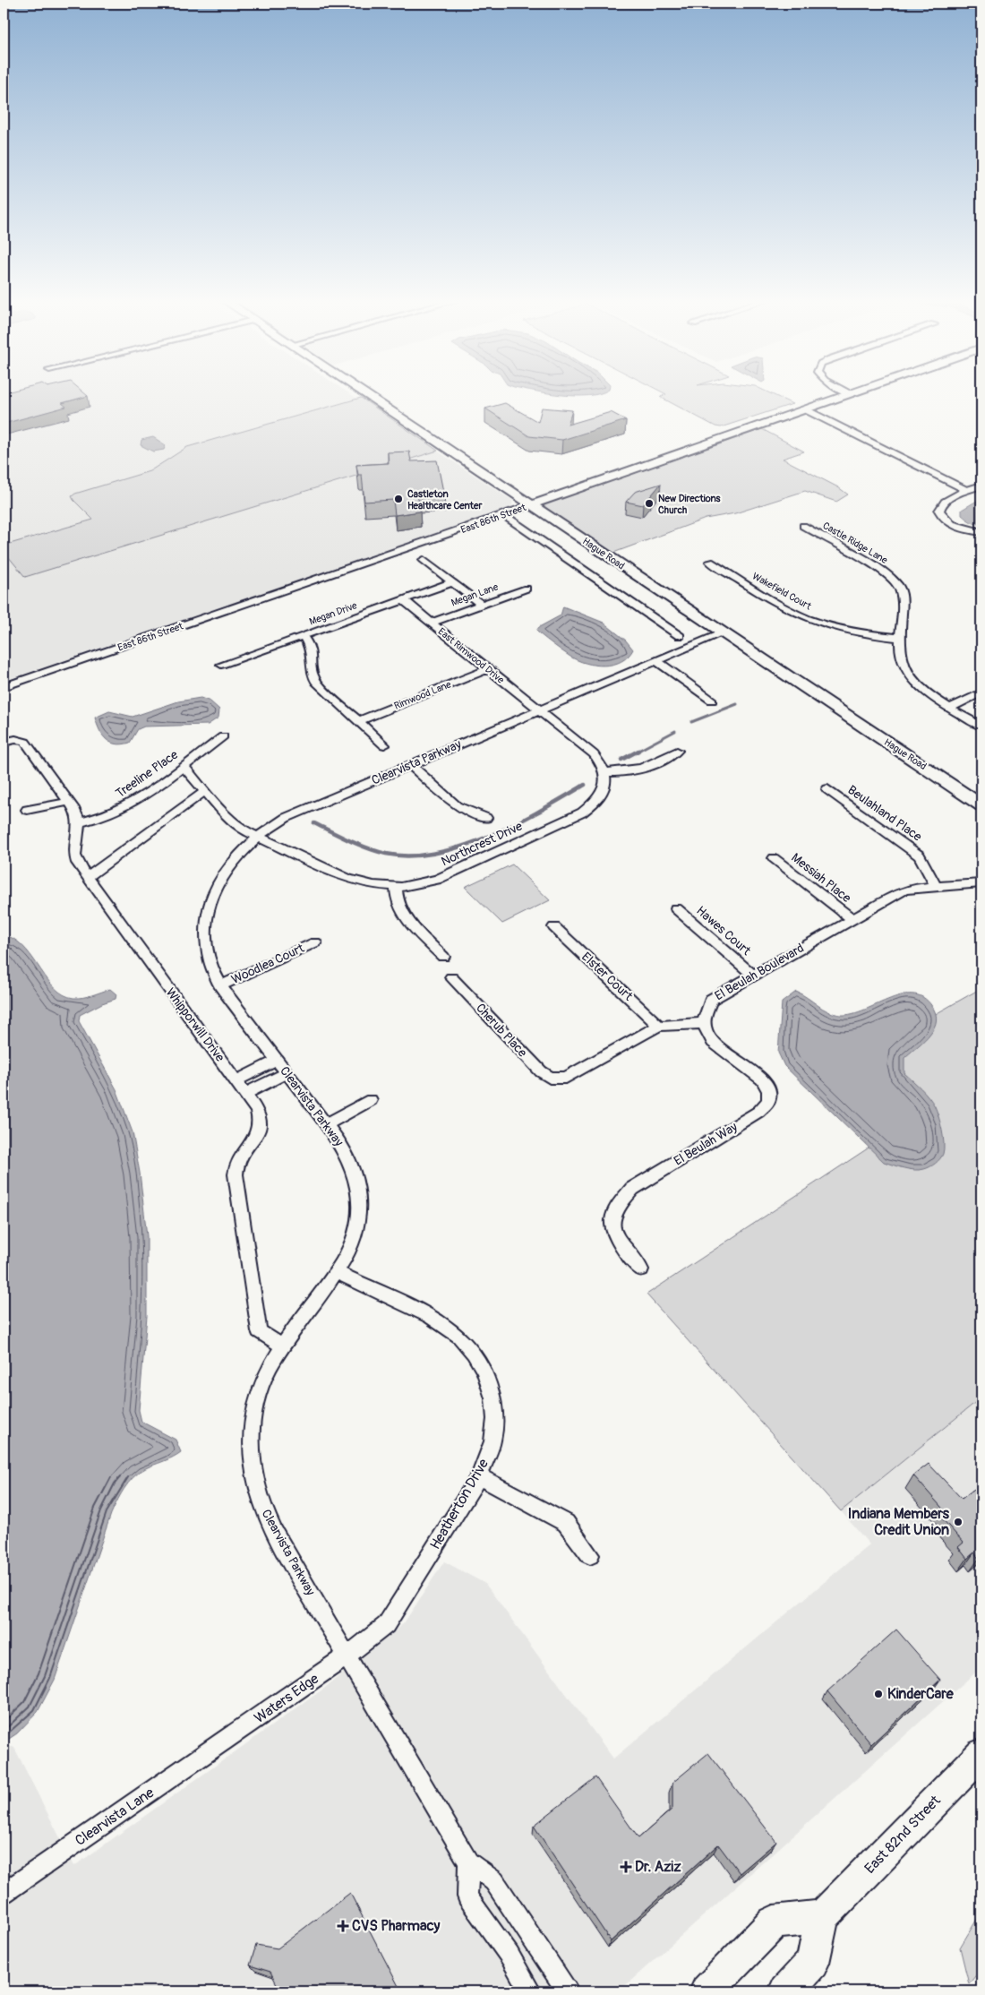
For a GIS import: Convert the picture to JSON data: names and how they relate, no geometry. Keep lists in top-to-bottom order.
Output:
{
  "streets": {
    "main road": ["East 82nd Street"],
    "street": [
      "East 86th Street",
      "Castle Ridge Lane",
      "Hague Road",
      "Wakefield Court",
      "Megan Lane",
      "Megan Drive",
      "East Rimwood Drive",
      "Rimwood Lane",
      "Clearvista Parkway",
      "Treeline Place",
      "Beulahland Place",
      "Northcrest Drive",
      "Messiah Place",
      "Hawes Court",
      "Woodlea Court",
      "El Beulah Boulevard",
      "Elster Court",
      "Whipporwill Drive",
      "Cherub Place",
      "El Beulah Way",
      "Heatherton Drive",
      "Waters Edge",
      "Clearvista Lane"
    ]
  },
  "crossings": [
    ["East 86th Street", "Hague Road"],
    ["Castle Ridge Lane", "Wakefield Court"],
    ["Hague Road", "Clearvista Parkway"],
    ["Megan Lane", "East Rimwood Drive"],
    ["Megan Drive", "East Rimwood Drive"],
    ["East Rimwood Drive", "Rimwood Lane"],
    ["East Rimwood Drive", "Clearvista Parkway"],
    ["Clearvista Parkway", "Northcrest Drive"],
    ["Clearvista Parkway", "Woodlea Court"],
    ["Clearvista Parkway", "Whipporwill Drive"],
    ["Clearvista Parkway", "Heatherton Drive"],
    ["Clearvista Parkway", "Waters Edge"],
    ["Treeline Place", "Northcrest Drive"],
    ["Treeline Place", "Whipporwill Drive"],
    ["Beulahland Place", "El Beulah Boulevard"],
    ["Messiah Place", "El Beulah Boulevard"],
    ["Hawes Court", "El Beulah Boulevard"],
    ["El Beulah Boulevard", "El Beulah Way"],
    ["Elster Court", "Cherub Place"],
    ["Heatherton Drive", "Waters Edge"],
    ["Waters Edge", "Clearvista Lane"]
  ],
  "places": {
    "other": [
      "Castleton Healthcare Center",
      "New Directions Church",
      "Indiana Members Credit Union",
      "KinderCare"
    ],
    "health": ["Dr. Aziz", "CVS Pharmacy"]
  }
}
